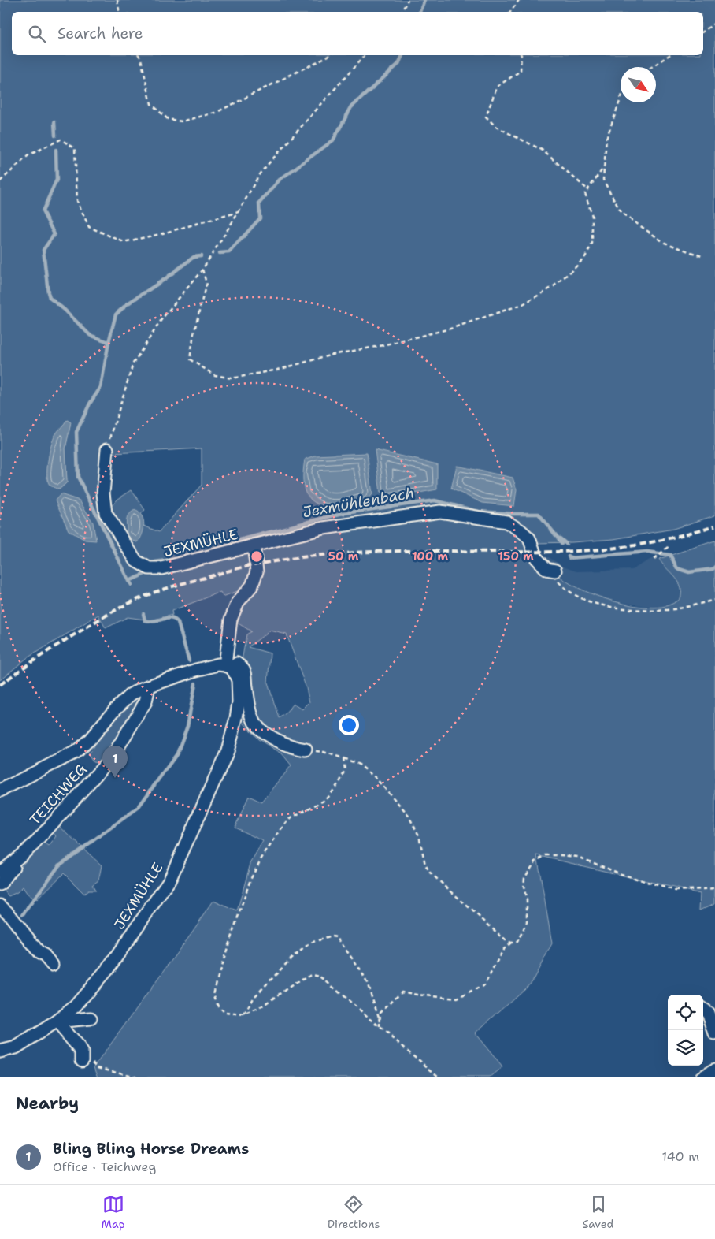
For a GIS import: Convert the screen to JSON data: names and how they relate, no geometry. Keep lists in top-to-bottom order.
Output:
{
  "streets": {
    "street": ["JEXMÜHLE", "TEICHWEG"]
  },
  "water": ["Jexmühlenbach"],
  "north": "bottom right",
  "page": {
    "search": "Search here",
    "pins": "1",
    "heading": "Nearby",
    "list": [
      {
        "mark": "1",
        "name": "Bling Bling Horse Dreams",
        "note": "Office · Teichweg",
        "value": "140 m"
      }
    ],
    "nav": ["Map", "Directions", "Saved"]
  },
  "rings": ["50 m", "100 m", "150 m"]
}
